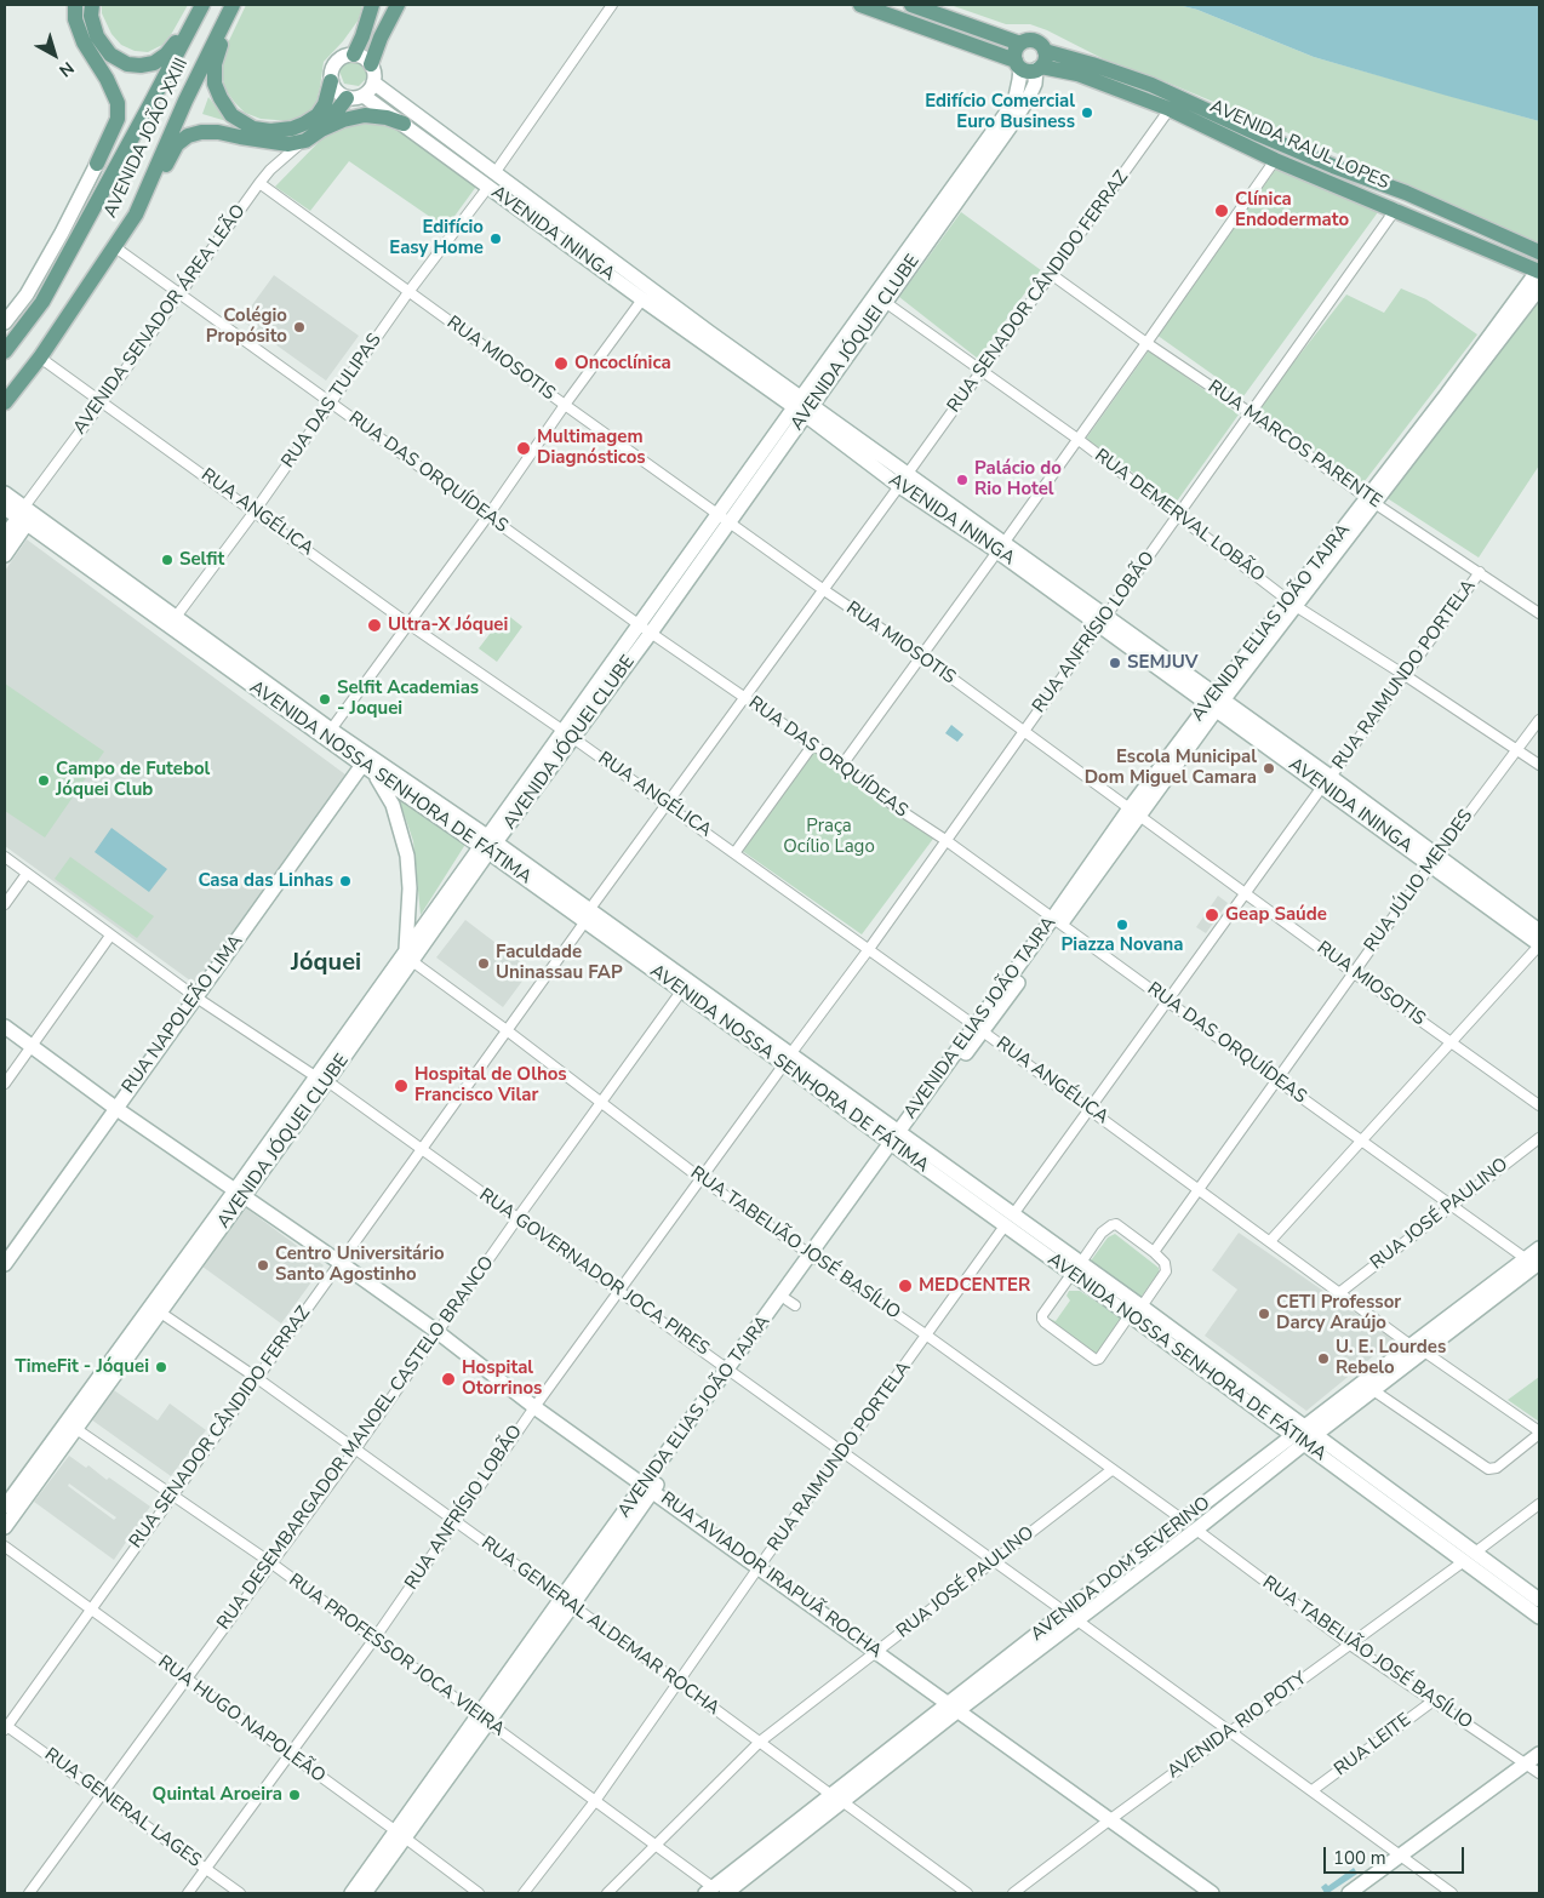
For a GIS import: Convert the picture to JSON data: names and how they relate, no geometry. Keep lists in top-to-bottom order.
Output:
{
  "streets": {
    "main road": [
      "AVENIDA JOÃO XXIII",
      "AVENIDA RAUL LOPES",
      "AVENIDA ININGA",
      "AVENIDA SENADOR ÁREA LEÃO",
      "AVENIDA JÓQUEI CLUBE",
      "AVENIDA ELIAS JOÃO TAJRA",
      "AVENIDA NOSSA SENHORA DE FÁTIMA",
      "RUA NAPOLEÃO LIMA",
      "AVENIDA DOM SEVERINO",
      "RUA AVIADOR IRAPUÃ ROCHA"
    ],
    "street": [
      "RUA SENADOR CÂNDIDO FERRAZ",
      "RUA MIOSOTIS",
      "RUA DAS TULIPAS",
      "RUA MARCOS PARENTE",
      "RUA DAS ORQUÍDEAS",
      "RUA ANGÉLICA",
      "RUA DEMERVAL LOBÃO",
      "RUA ANFRÍSIO LOBÃO",
      "RUA RAIMUNDO PORTELA",
      "RUA JÚLIO MENDES",
      "RUA JOSÉ PAULINO",
      "RUA TABELIÃO JOSÉ BASÍLIO",
      "RUA GOVERNADOR JOCA PIRES",
      "RUA DESEMBARGADOR MANOEL CASTELO BRANCO",
      "RUA GENERAL ALDEMAR ROCHA",
      "RUA PROFESSOR JOCA VIEIRA",
      "RUA HUGO NAPOLEÃO",
      "AVENIDA RIO POTY",
      "RUA LEITE",
      "RUA GENERAL LAGES"
    ]
  },
  "crossings": [
    ["AVENIDA JOÃO XXIII", "RUA DAS ORQUÍDEAS"],
    ["AVENIDA JOÃO XXIII", "RUA ANGÉLICA"],
    ["AVENIDA RAUL LOPES", "RUA SENADOR CÂNDIDO FERRAZ"],
    ["AVENIDA RAUL LOPES", "AVENIDA JÓQUEI CLUBE"],
    ["AVENIDA RAUL LOPES", "AVENIDA ELIAS JOÃO TAJRA"],
    ["AVENIDA RAUL LOPES", "RUA ANFRÍSIO LOBÃO"],
    ["AVENIDA ININGA", "RUA SENADOR CÂNDIDO FERRAZ"],
    ["AVENIDA ININGA", "AVENIDA JÓQUEI CLUBE"],
    ["AVENIDA ININGA", "RUA DAS TULIPAS"],
    ["AVENIDA ININGA", "AVENIDA ELIAS JOÃO TAJRA"],
    ["AVENIDA ININGA", "RUA ANFRÍSIO LOBÃO"],
    ["AVENIDA ININGA", "RUA RAIMUNDO PORTELA"],
    ["AVENIDA ININGA", "RUA JÚLIO MENDES"],
    ["RUA SENADOR CÂNDIDO FERRAZ", "RUA MIOSOTIS"],
    ["RUA SENADOR CÂNDIDO FERRAZ", "RUA MARCOS PARENTE"],
    ["RUA SENADOR CÂNDIDO FERRAZ", "RUA DAS ORQUÍDEAS"],
    ["RUA SENADOR CÂNDIDO FERRAZ", "RUA ANGÉLICA"],
    ["RUA SENADOR CÂNDIDO FERRAZ", "RUA DEMERVAL LOBÃO"],
    ["RUA SENADOR CÂNDIDO FERRAZ", "AVENIDA NOSSA SENHORA DE FÁTIMA"],
    ["RUA SENADOR CÂNDIDO FERRAZ", "RUA TABELIÃO JOSÉ BASÍLIO"],
    ["RUA SENADOR CÂNDIDO FERRAZ", "RUA GOVERNADOR JOCA PIRES"],
    ["RUA SENADOR CÂNDIDO FERRAZ", "RUA AVIADOR IRAPUÃ ROCHA"],
    ["RUA SENADOR CÂNDIDO FERRAZ", "RUA GENERAL ALDEMAR ROCHA"],
    ["RUA SENADOR CÂNDIDO FERRAZ", "RUA PROFESSOR JOCA VIEIRA"],
    ["RUA SENADOR CÂNDIDO FERRAZ", "RUA HUGO NAPOLEÃO"],
    ["RUA SENADOR CÂNDIDO FERRAZ", "RUA GENERAL LAGES"],
    ["AVENIDA SENADOR ÁREA LEÃO", "RUA MIOSOTIS"],
    ["AVENIDA SENADOR ÁREA LEÃO", "RUA DAS ORQUÍDEAS"],
    ["AVENIDA SENADOR ÁREA LEÃO", "RUA ANGÉLICA"],
    ["AVENIDA SENADOR ÁREA LEÃO", "AVENIDA NOSSA SENHORA DE FÁTIMA"],
    ["AVENIDA JÓQUEI CLUBE", "RUA MIOSOTIS"],
    ["AVENIDA JÓQUEI CLUBE", "RUA DAS ORQUÍDEAS"],
    ["AVENIDA JÓQUEI CLUBE", "RUA ANGÉLICA"],
    ["AVENIDA JÓQUEI CLUBE", "RUA DEMERVAL LOBÃO"],
    ["AVENIDA JÓQUEI CLUBE", "AVENIDA NOSSA SENHORA DE FÁTIMA"],
    ["AVENIDA JÓQUEI CLUBE", "RUA TABELIÃO JOSÉ BASÍLIO"],
    ["AVENIDA JÓQUEI CLUBE", "RUA GOVERNADOR JOCA PIRES"],
    ["AVENIDA JÓQUEI CLUBE", "RUA AVIADOR IRAPUÃ ROCHA"],
    ["AVENIDA JÓQUEI CLUBE", "RUA GENERAL ALDEMAR ROCHA"],
    ["AVENIDA JÓQUEI CLUBE", "RUA PROFESSOR JOCA VIEIRA"],
    ["RUA MIOSOTIS", "RUA DAS TULIPAS"],
    ["RUA MIOSOTIS", "AVENIDA ELIAS JOÃO TAJRA"],
    ["RUA MIOSOTIS", "RUA ANFRÍSIO LOBÃO"],
    ["RUA MIOSOTIS", "RUA RAIMUNDO PORTELA"],
    ["RUA MIOSOTIS", "RUA JÚLIO MENDES"],
    ["RUA DAS TULIPAS", "RUA DAS ORQUÍDEAS"],
    ["RUA DAS TULIPAS", "RUA ANGÉLICA"],
    ["RUA DAS TULIPAS", "AVENIDA NOSSA SENHORA DE FÁTIMA"],
    ["RUA MARCOS PARENTE", "AVENIDA ELIAS JOÃO TAJRA"],
    ["RUA MARCOS PARENTE", "RUA ANFRÍSIO LOBÃO"],
    ["RUA MARCOS PARENTE", "RUA RAIMUNDO PORTELA"],
    ["RUA DAS ORQUÍDEAS", "AVENIDA ELIAS JOÃO TAJRA"],
    ["RUA DAS ORQUÍDEAS", "RUA ANFRÍSIO LOBÃO"],
    ["RUA DAS ORQUÍDEAS", "RUA RAIMUNDO PORTELA"],
    ["RUA DAS ORQUÍDEAS", "RUA JÚLIO MENDES"],
    ["RUA DAS ORQUÍDEAS", "RUA JOSÉ PAULINO"],
    ["RUA DAS ORQUÍDEAS", "AVENIDA DOM SEVERINO"],
    ["RUA ANGÉLICA", "AVENIDA ELIAS JOÃO TAJRA"],
    ["RUA ANGÉLICA", "RUA ANFRÍSIO LOBÃO"],
    ["RUA ANGÉLICA", "RUA RAIMUNDO PORTELA"],
    ["RUA ANGÉLICA", "RUA JÚLIO MENDES"],
    ["RUA ANGÉLICA", "RUA JOSÉ PAULINO"],
    ["RUA ANGÉLICA", "AVENIDA DOM SEVERINO"],
    ["RUA DEMERVAL LOBÃO", "AVENIDA ELIAS JOÃO TAJRA"],
    ["RUA DEMERVAL LOBÃO", "RUA ANFRÍSIO LOBÃO"],
    ["RUA DEMERVAL LOBÃO", "RUA RAIMUNDO PORTELA"],
    ["RUA DEMERVAL LOBÃO", "RUA JÚLIO MENDES"],
    ["AVENIDA ELIAS JOÃO TAJRA", "AVENIDA NOSSA SENHORA DE FÁTIMA"],
    ["AVENIDA ELIAS JOÃO TAJRA", "RUA TABELIÃO JOSÉ BASÍLIO"],
    ["AVENIDA ELIAS JOÃO TAJRA", "RUA GOVERNADOR JOCA PIRES"],
    ["AVENIDA ELIAS JOÃO TAJRA", "RUA AVIADOR IRAPUÃ ROCHA"],
    ["AVENIDA ELIAS JOÃO TAJRA", "RUA GENERAL ALDEMAR ROCHA"],
    ["AVENIDA ELIAS JOÃO TAJRA", "RUA PROFESSOR JOCA VIEIRA"],
    ["AVENIDA ELIAS JOÃO TAJRA", "RUA HUGO NAPOLEÃO"],
    ["RUA ANFRÍSIO LOBÃO", "AVENIDA NOSSA SENHORA DE FÁTIMA"],
    ["RUA ANFRÍSIO LOBÃO", "RUA TABELIÃO JOSÉ BASÍLIO"],
    ["RUA ANFRÍSIO LOBÃO", "RUA GOVERNADOR JOCA PIRES"],
    ["RUA ANFRÍSIO LOBÃO", "RUA AVIADOR IRAPUÃ ROCHA"],
    ["RUA ANFRÍSIO LOBÃO", "RUA GENERAL ALDEMAR ROCHA"],
    ["RUA ANFRÍSIO LOBÃO", "RUA PROFESSOR JOCA VIEIRA"],
    ["RUA ANFRÍSIO LOBÃO", "RUA HUGO NAPOLEÃO"],
    ["RUA ANFRÍSIO LOBÃO", "RUA GENERAL LAGES"],
    ["RUA RAIMUNDO PORTELA", "AVENIDA NOSSA SENHORA DE FÁTIMA"],
    ["RUA RAIMUNDO PORTELA", "RUA TABELIÃO JOSÉ BASÍLIO"],
    ["RUA RAIMUNDO PORTELA", "RUA GOVERNADOR JOCA PIRES"],
    ["RUA RAIMUNDO PORTELA", "RUA AVIADOR IRAPUÃ ROCHA"],
    ["RUA RAIMUNDO PORTELA", "RUA GENERAL ALDEMAR ROCHA"],
    ["RUA RAIMUNDO PORTELA", "RUA PROFESSOR JOCA VIEIRA"],
    ["AVENIDA NOSSA SENHORA DE FÁTIMA", "RUA NAPOLEÃO LIMA"],
    ["AVENIDA NOSSA SENHORA DE FÁTIMA", "RUA DESEMBARGADOR MANOEL CASTELO BRANCO"],
    ["AVENIDA NOSSA SENHORA DE FÁTIMA", "AVENIDA DOM SEVERINO"],
    ["AVENIDA NOSSA SENHORA DE FÁTIMA", "AVENIDA RIO POTY"],
    ["RUA NAPOLEÃO LIMA", "RUA GOVERNADOR JOCA PIRES"],
    ["RUA NAPOLEÃO LIMA", "RUA AVIADOR IRAPUÃ ROCHA"],
    ["RUA JOSÉ PAULINO", "RUA TABELIÃO JOSÉ BASÍLIO"],
    ["RUA JOSÉ PAULINO", "RUA GOVERNADOR JOCA PIRES"],
    ["RUA JOSÉ PAULINO", "RUA AVIADOR IRAPUÃ ROCHA"],
    ["RUA JOSÉ PAULINO", "RUA GENERAL ALDEMAR ROCHA"],
    ["RUA JOSÉ PAULINO", "RUA PROFESSOR JOCA VIEIRA"],
    ["RUA TABELIÃO JOSÉ BASÍLIO", "RUA DESEMBARGADOR MANOEL CASTELO BRANCO"],
    ["RUA TABELIÃO JOSÉ BASÍLIO", "AVENIDA DOM SEVERINO"],
    ["RUA TABELIÃO JOSÉ BASÍLIO", "AVENIDA RIO POTY"],
    ["RUA TABELIÃO JOSÉ BASÍLIO", "RUA LEITE"],
    ["RUA GOVERNADOR JOCA PIRES", "RUA DESEMBARGADOR MANOEL CASTELO BRANCO"],
    ["RUA GOVERNADOR JOCA PIRES", "AVENIDA DOM SEVERINO"],
    ["RUA GOVERNADOR JOCA PIRES", "AVENIDA RIO POTY"],
    ["RUA GOVERNADOR JOCA PIRES", "RUA LEITE"],
    ["RUA DESEMBARGADOR MANOEL CASTELO BRANCO", "RUA AVIADOR IRAPUÃ ROCHA"],
    ["RUA DESEMBARGADOR MANOEL CASTELO BRANCO", "RUA GENERAL ALDEMAR ROCHA"],
    ["RUA DESEMBARGADOR MANOEL CASTELO BRANCO", "RUA PROFESSOR JOCA VIEIRA"],
    ["RUA DESEMBARGADOR MANOEL CASTELO BRANCO", "RUA HUGO NAPOLEÃO"],
    ["RUA DESEMBARGADOR MANOEL CASTELO BRANCO", "RUA GENERAL LAGES"],
    ["AVENIDA DOM SEVERINO", "RUA AVIADOR IRAPUÃ ROCHA"],
    ["AVENIDA DOM SEVERINO", "RUA GENERAL ALDEMAR ROCHA"],
    ["AVENIDA DOM SEVERINO", "RUA PROFESSOR JOCA VIEIRA"],
    ["RUA AVIADOR IRAPUÃ ROCHA", "AVENIDA RIO POTY"]
  ],
  "districts": ["Jóquei"],
  "parks": ["Praça Ocílio Lago"],
  "places": [
    "Edifício Comercial Euro Business",
    "Clínica Endodermato",
    "Edifício Easy Home",
    "Colégio Propósito",
    "Oncoclínica",
    "Multimagem Diagnósticos",
    "Palácio do Rio Hotel",
    "Selfit",
    "Ultra-X Jóquei",
    "SEMJUV",
    "Selfit Academias - Joquei",
    "Escola Municipal Dom Miguel Camara",
    "Campo de Futebol Jóquei Club",
    "Casa das Linhas",
    "Geap Saúde",
    "Piazza Novana",
    "Faculdade Uninassau FAP",
    "Hospital de Olhos Francisco Vilar",
    "Centro Universitário Santo Agostinho",
    "MEDCENTER",
    "CETI Professor Darcy Araújo",
    "U. E. Lourdes Rebelo",
    "TimeFit - Jóquei",
    "Hospital Otorrinos",
    "Quintal Aroeira"
  ],
  "scale_bar": "100 m",
  "north": "bottom right"
}
